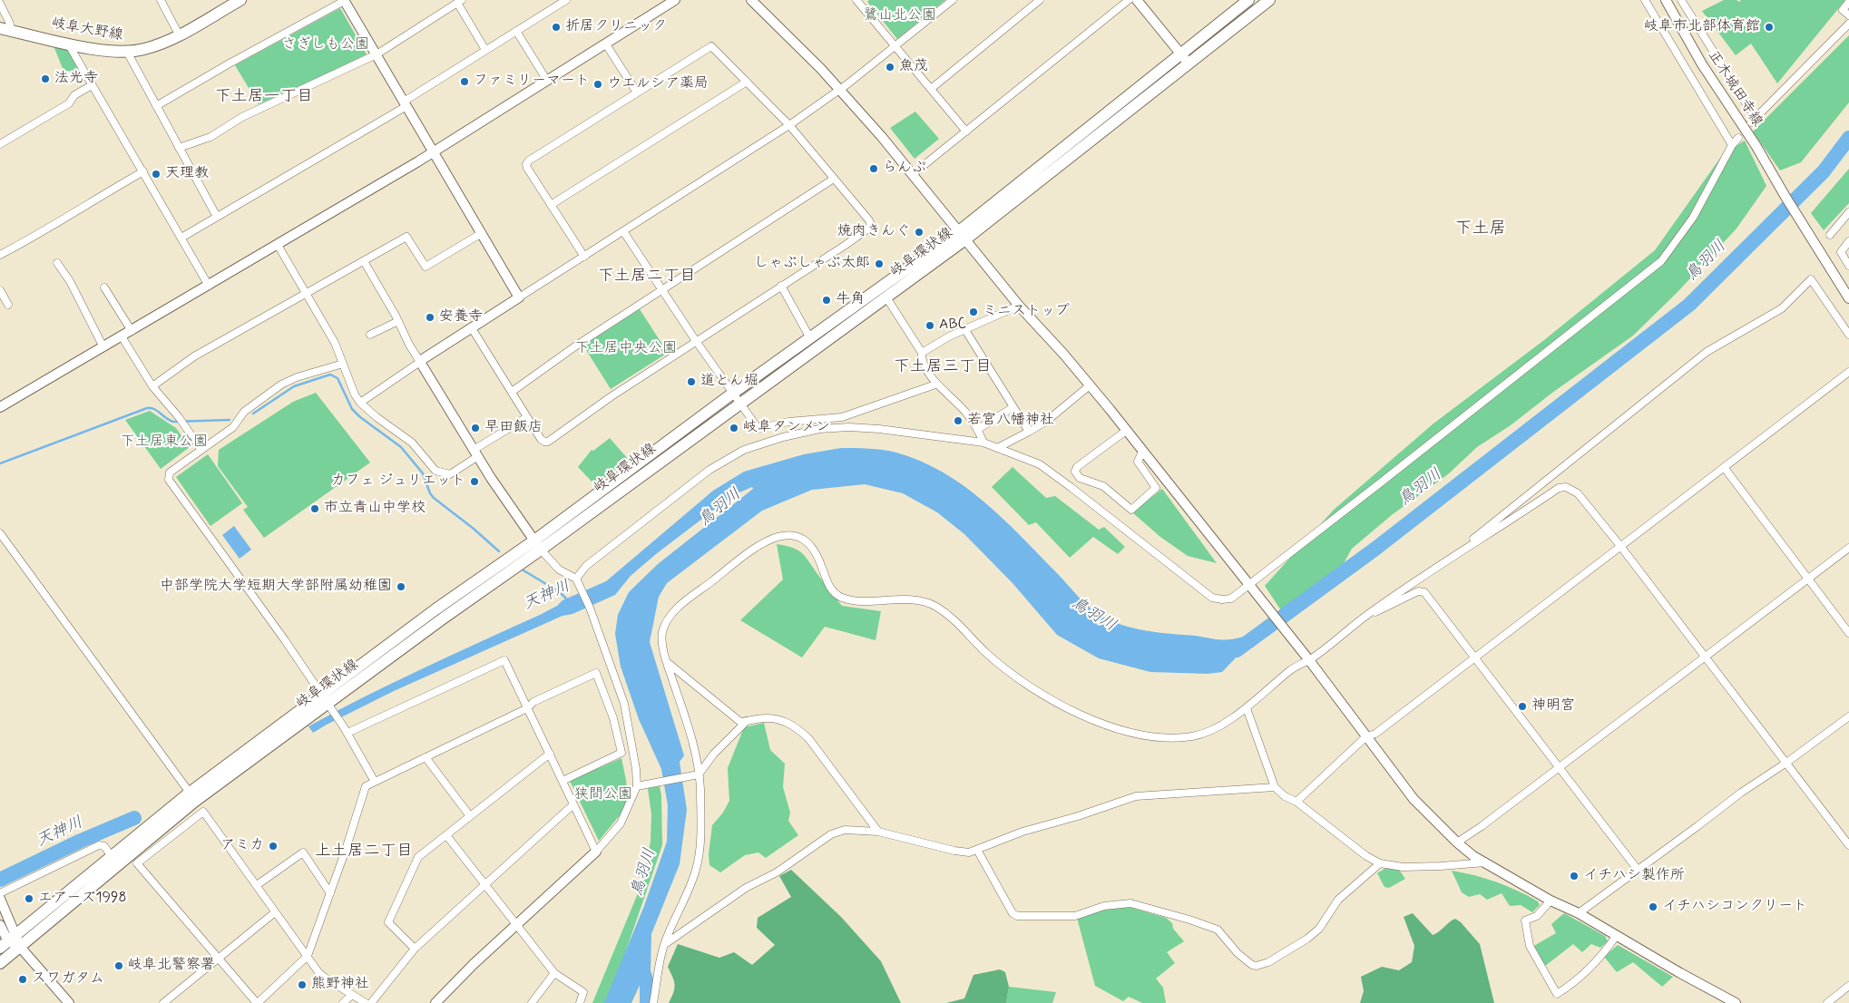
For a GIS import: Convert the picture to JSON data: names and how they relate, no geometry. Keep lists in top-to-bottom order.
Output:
{
  "streets": {
    "main road": ["岐阜大野線", "岐阜環状線"],
    "street": ["正木城田寺線"]
  },
  "districts": [
    "下土居一丁目",
    "下土居",
    "下土居二丁目",
    "下土居三丁目",
    "上土居二丁目"
  ],
  "water": ["鳥羽川", "天神川"],
  "parks": [
    "鷺山北公園",
    "さぎしも公園",
    "下土居中央公園",
    "下土居東公園",
    "狭間公園"
  ],
  "places": [
    "折居クリニック",
    "岐阜市北部体育館",
    "魚茂",
    "法光寺",
    "ファミリーマート",
    "ウエルシア薬局",
    "らんぷ",
    "天理教",
    "焼肉きんぐ",
    "しゃぶしゃぶ太郎",
    "牛角",
    "ミニストップ",
    "安養寺",
    "ABC",
    "道とん堀",
    "若宮八幡神社",
    "早田飯店",
    "岐阜タンメン",
    "カフェ ジュリエット",
    "市立青山中学校",
    "中部学院大学短期大学部附属幼稚園",
    "神明宮",
    "アミカ",
    "イチハシ製作所",
    "エアーズ1998",
    "イチハシコンクリート",
    "岐阜北警察署",
    "スワガタム",
    "熊野神社"
  ]
}
